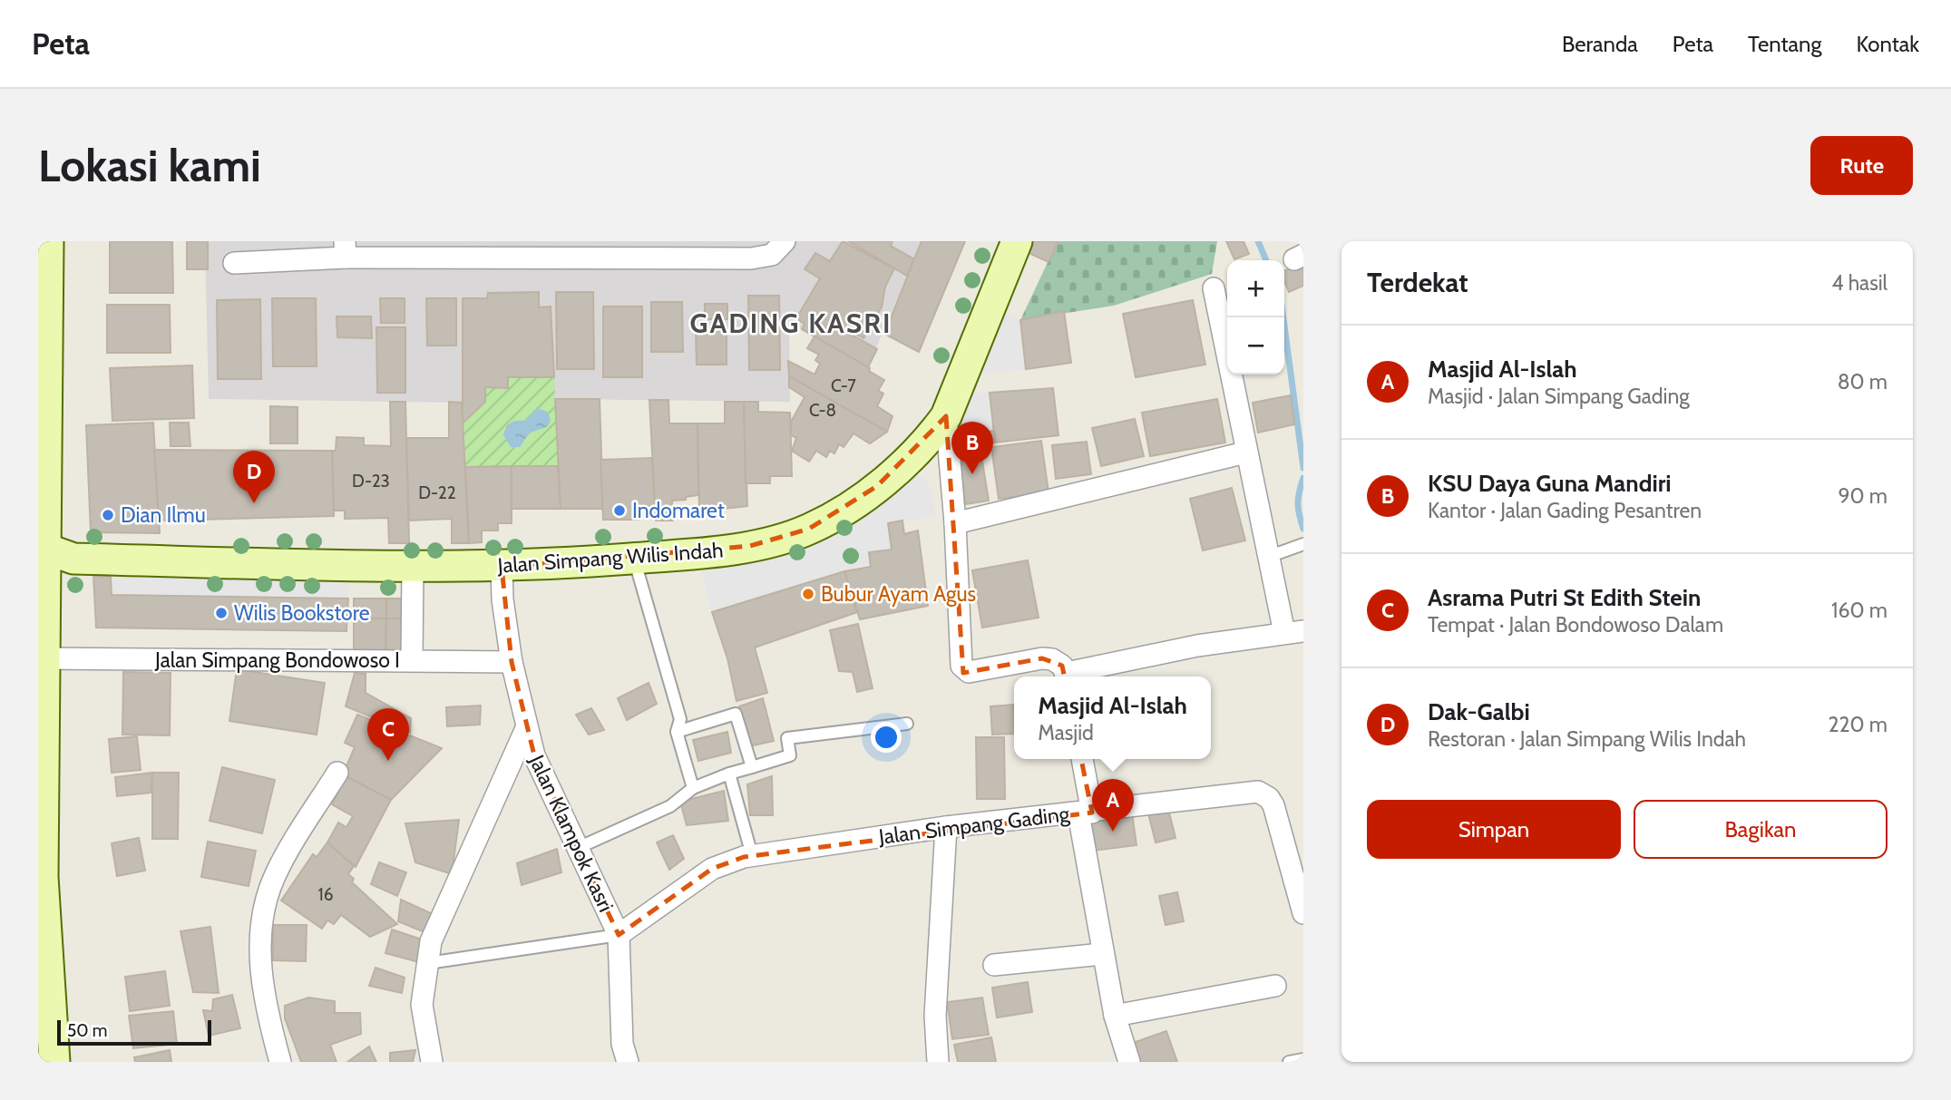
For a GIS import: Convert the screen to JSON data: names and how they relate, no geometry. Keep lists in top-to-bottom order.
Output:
{
  "streets": {
    "main road": ["Jalan Simpang Wilis Indah"],
    "street": ["Jalan Simpang Bondowoso I", "Jalan Simpang Gading", "Jalan Klampok Kasri"]
  },
  "crossings": [
    ["Jalan Simpang Wilis Indah", "Jalan Klampok Kasri"],
    ["Jalan Simpang Bondowoso I", "Jalan Klampok Kasri"],
    ["Jalan Simpang Gading", "Jalan Klampok Kasri"]
  ],
  "districts": ["GADING KASRI"],
  "places": [
    "Indomaret",
    "Dian Ilmu",
    "Bubur Ayam Agus",
    "Wilis Bookstore"
  ],
  "house_numbers": [
    "C-7",
    "C-8",
    "D-23",
    "D-22",
    "16"
  ],
  "scale_bar": "50 m",
  "page": {
    "header": "Peta",
    "nav": [
      "Beranda",
      "Peta",
      "Tentang",
      "Kontak"
    ],
    "buttons": [
      "Rute",
      ["Simpan", "Bagikan"]
    ],
    "title": "Lokasi kami",
    "heading": ["Terdekat", "4 hasil"],
    "map_buttons": ["+", "−"],
    "list": [
      {
        "mark": "A",
        "name": "Masjid Al-Islah",
        "note": "Masjid · Jalan Simpang Gading",
        "value": "80 m"
      },
      {
        "mark": "B",
        "name": "KSU Daya Guna Mandiri",
        "note": "Kantor · Jalan Gading Pesantren",
        "value": "90 m"
      },
      {
        "mark": "C",
        "name": "Asrama Putri St Edith Stein",
        "note": "Tempat · Jalan Bondowoso Dalam",
        "value": "160 m"
      },
      {
        "mark": "D",
        "name": "Dak-Galbi",
        "note": "Restoran · Jalan Simpang Wilis Indah",
        "value": "220 m"
      }
    ],
    "pins": [
      "B",
      "D",
      "C",
      "A"
    ],
    "popup": ["Masjid Al-Islah", "Masjid"],
    "scale": "50 m"
  }
}
